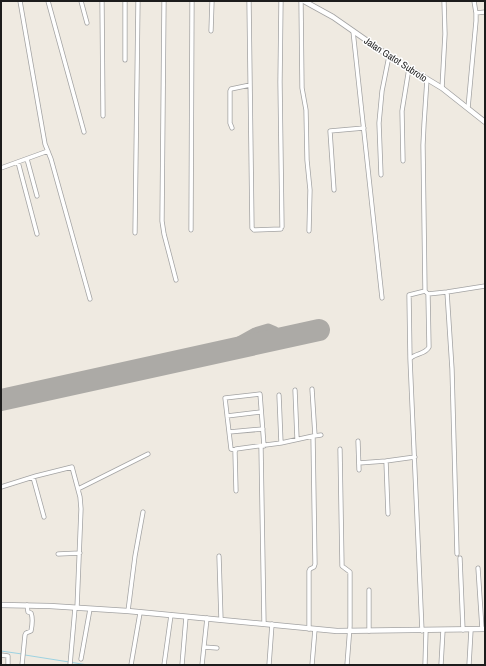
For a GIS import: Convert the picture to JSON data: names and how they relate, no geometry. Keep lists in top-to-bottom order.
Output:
{
  "streets": {
    "street": ["Jalan Gatot Subroto"]
  }
}
